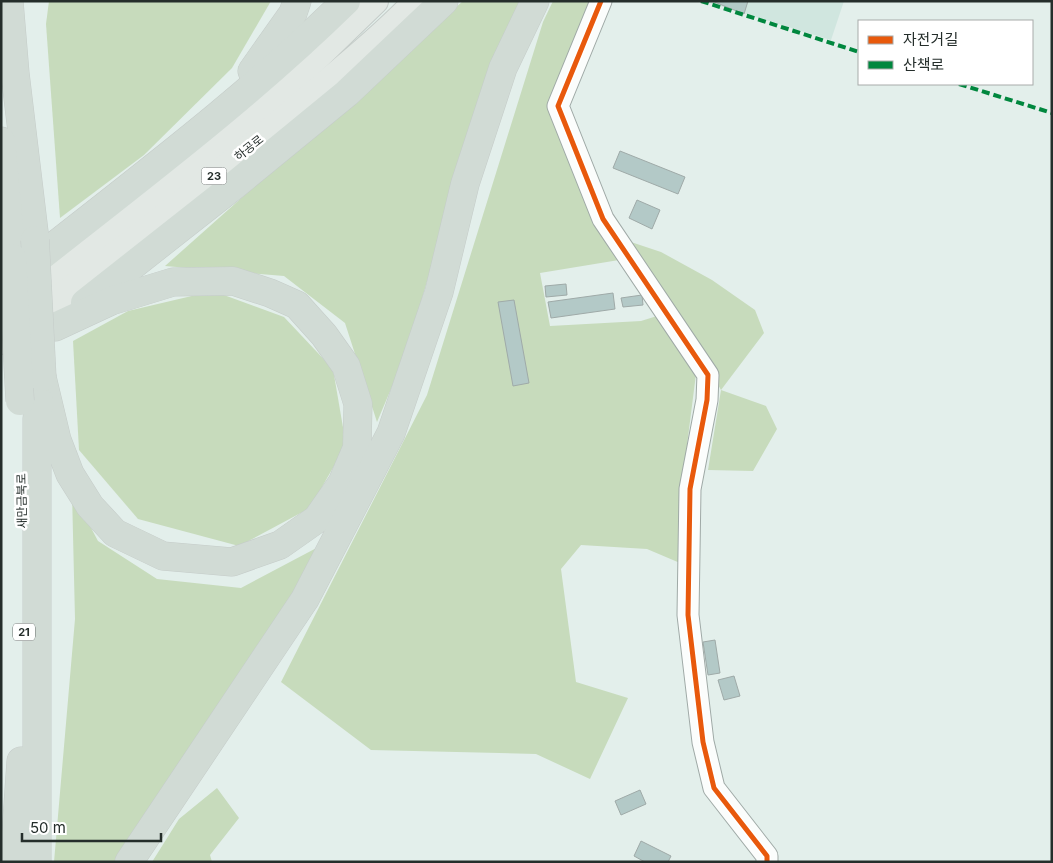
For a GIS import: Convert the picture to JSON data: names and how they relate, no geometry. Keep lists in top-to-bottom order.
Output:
{
  "streets": {
    "highway": ["새만금북로", "21"],
    "main road": ["하공로", "23"]
  },
  "legend": ["자전거길", "산책로"],
  "scale_bar": "50 m"
}
